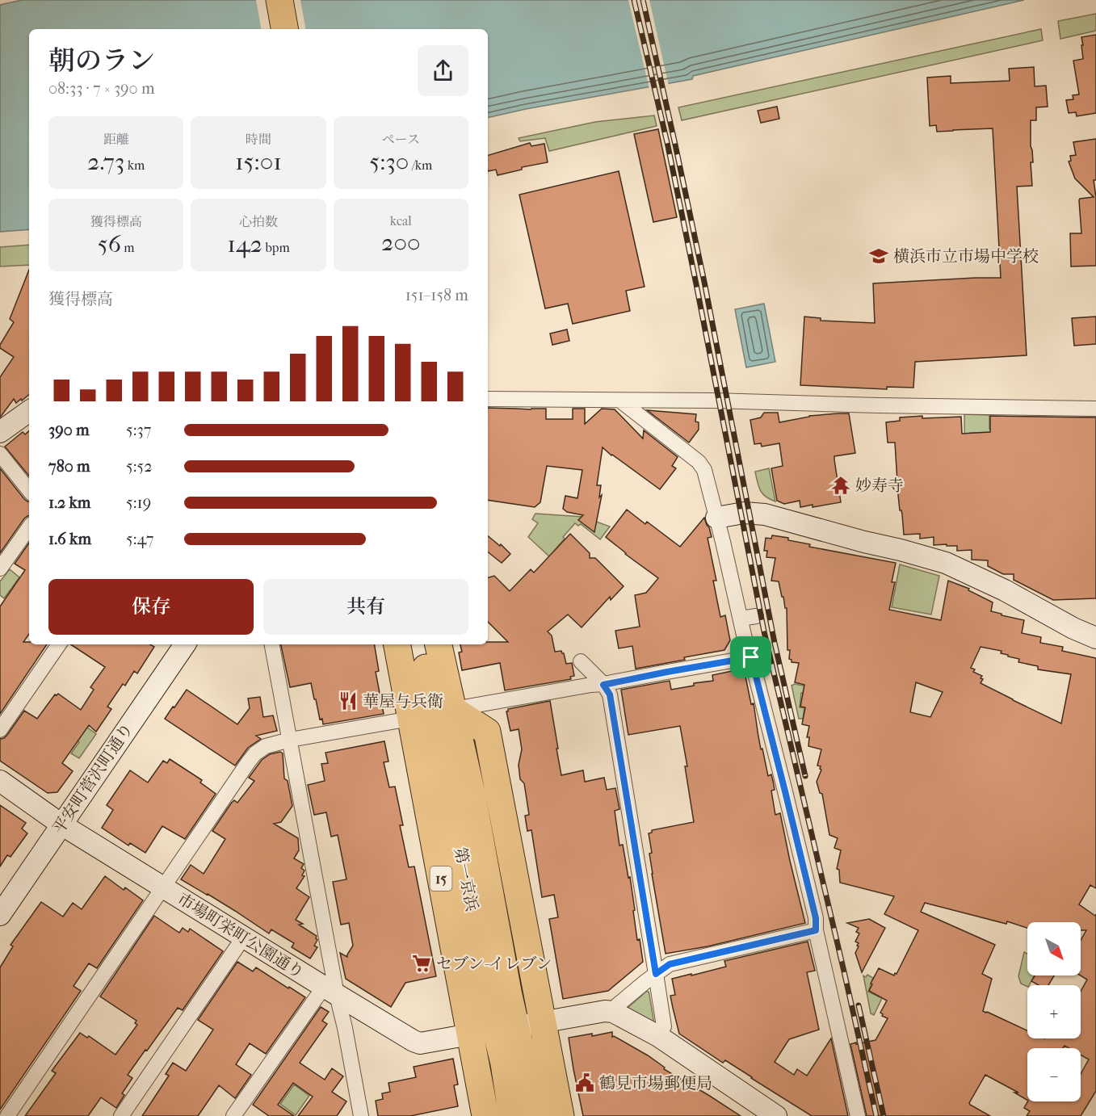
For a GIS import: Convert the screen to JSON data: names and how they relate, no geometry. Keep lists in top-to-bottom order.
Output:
{
  "streets": {
    "highway": ["15", "第一京浜"],
    "street": ["平安町菅沢町通り", "市場町栄町公園通り"]
  },
  "crossings": [
    ["平安町菅沢町通り", "市場町栄町公園通り"],
    ["第一京浜", "市場町栄町公園通り"]
  ],
  "places": {
    "school or university": ["横浜市立市場中学校"],
    "temple": ["妙寿寺"],
    "restaurant": ["華屋与兵衛"],
    "supermarket": ["セブン-イレブン"],
    "public building": ["鶴見市場郵便局"]
  },
  "north": "bottom right",
  "page": {
    "heading": ["朝のラン", "08:33 · 7 × 390 m"],
    "stats": [
      ["距離", "2.73 km"],
      ["時間", "15:01"],
      ["ペース", "5:30 /km"],
      ["獲得標高", "56 m"],
      ["心拍数", "142 bpm"],
      ["kcal", "200"]
    ],
    "chart": ["獲得標高", "151–158 m"],
    "list": [
      {
        "name": "390 m",
        "note": "5:37"
      },
      {
        "name": "780 m",
        "note": "5:52"
      },
      {
        "name": "1.2 km",
        "note": "5:19"
      },
      {
        "name": "1.6 km",
        "note": "5:47"
      }
    ],
    "buttons": ["保存", "共有"],
    "map_buttons": ["+", "−"]
  }
}
